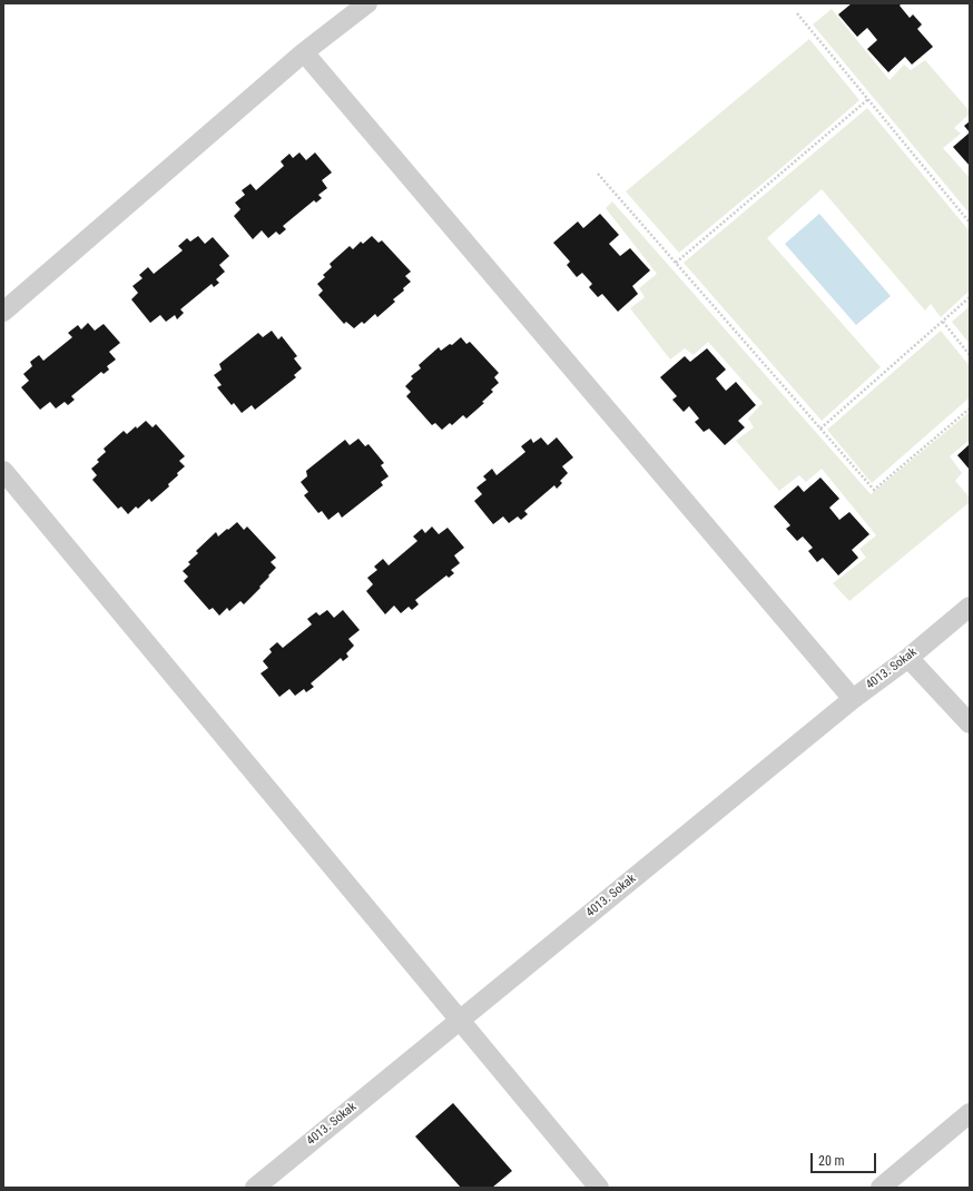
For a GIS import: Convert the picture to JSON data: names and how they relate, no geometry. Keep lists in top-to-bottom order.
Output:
{
  "streets": {
    "street": ["4013. Sokak"]
  },
  "scale_bar": "20 m"
}
